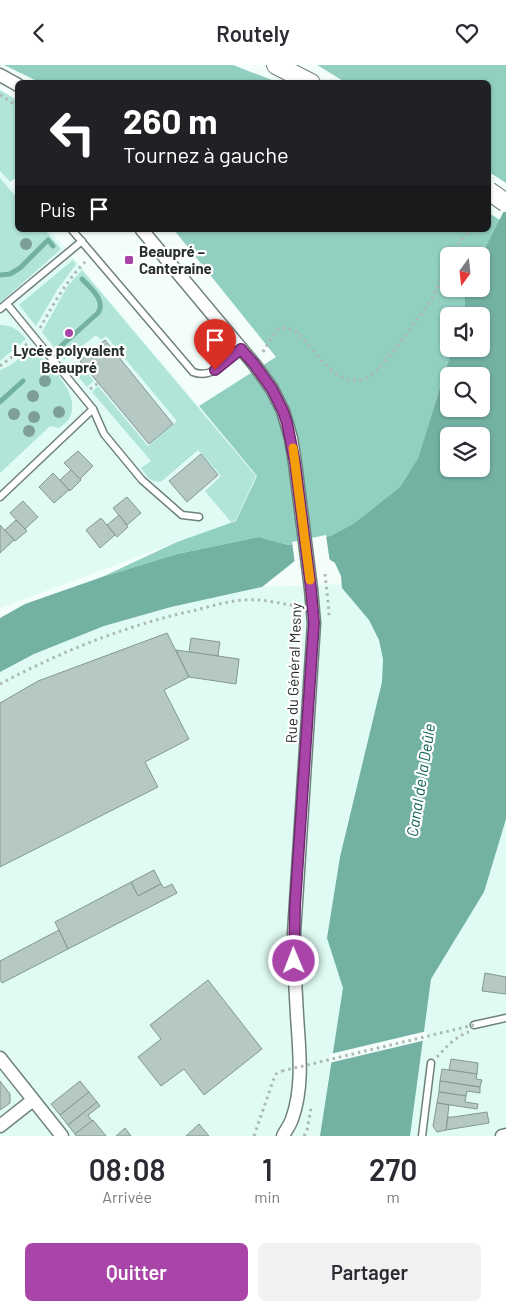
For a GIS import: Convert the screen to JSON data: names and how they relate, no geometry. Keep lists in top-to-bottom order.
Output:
{
  "streets": {
    "street": ["Rue du Général Mesny"]
  },
  "water": ["Canal de la Deûle"],
  "places": {
    "transit": ["Beaupré – Canteraine"],
    "other": ["Lycée polyvalent Beaupré"]
  },
  "north": "bottom",
  "page": {
    "header": "Routely",
    "turn": ["260 m", "Tournez à gauche"],
    "then": "Puis",
    "eta": [
      "08:08",
      "Arrivée",
      "1",
      "min",
      "270",
      "m"
    ],
    "buttons": ["Quitter", "Partager"]
  }
}
